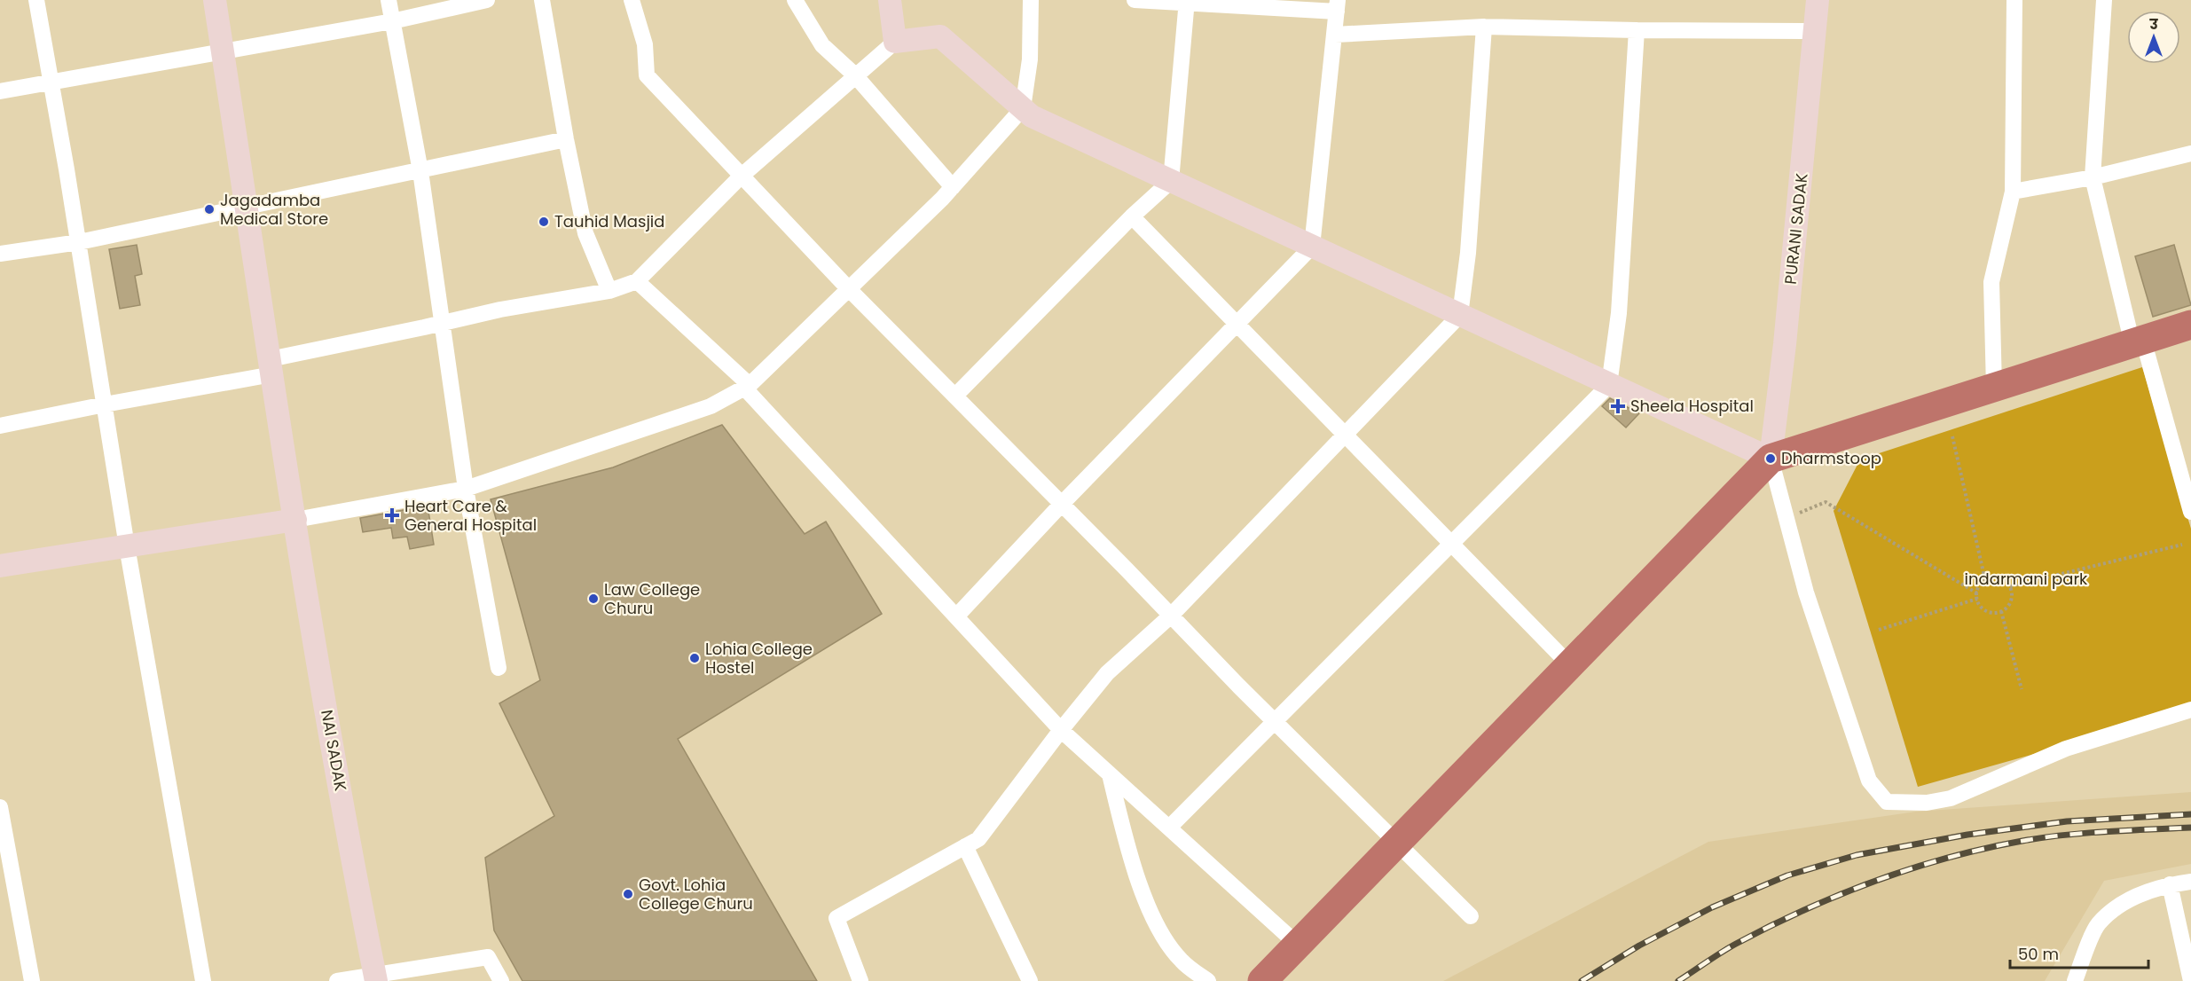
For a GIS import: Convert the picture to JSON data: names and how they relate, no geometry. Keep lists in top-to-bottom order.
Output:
{
  "streets": {
    "main road": ["PURANI SADAK", "NAI SADAK"]
  },
  "parks": ["indarmani park"],
  "places": {
    "other": [
      "Jagadamba Medical Store",
      "Tauhid Masjid",
      "Dharmstoop",
      "Law College Churu",
      "Lohia College Hostel",
      "Govt. Lohia College Churu"
    ],
    "health": ["Sheela Hospital", "Heart Care & General Hospital"]
  },
  "scale_bar": "50 m",
  "north": "top"
}
